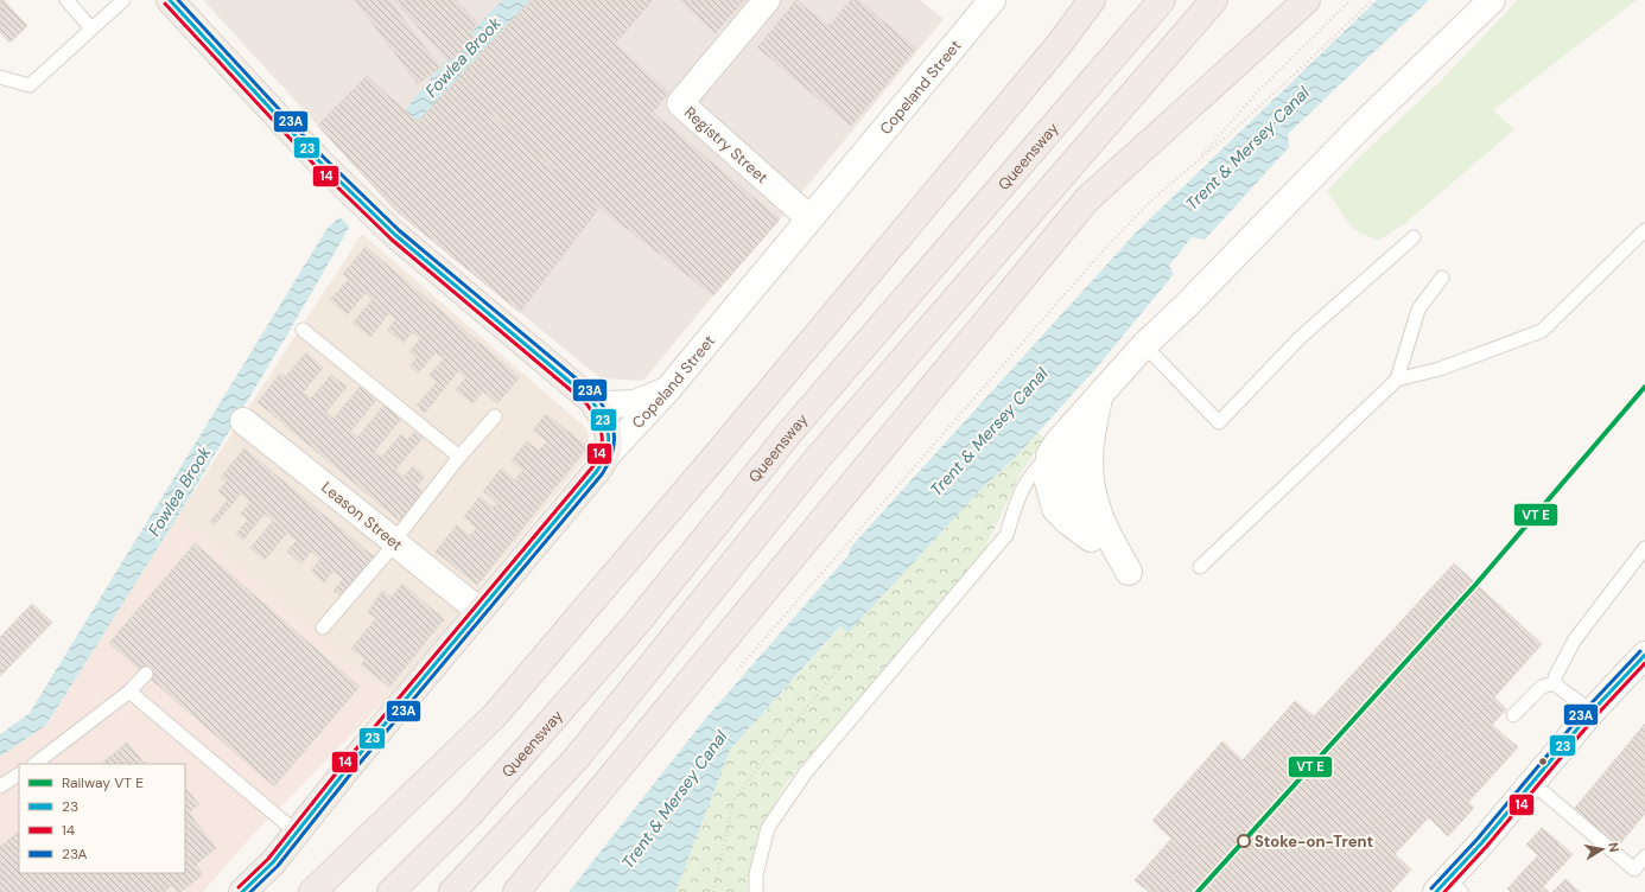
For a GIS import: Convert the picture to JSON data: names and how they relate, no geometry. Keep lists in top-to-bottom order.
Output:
{
  "streets": {
    "highway": ["Queensway"],
    "main road": ["Copeland Street"],
    "street": ["Registry Street", "Leason Street"]
  },
  "crossings": [
    ["Copeland Street", "Registry Street"],
    ["Copeland Street", "Leason Street"]
  ],
  "water": ["Fowlea Brook", "Trent & Mersey Canal"],
  "places": ["Stoke-on-Trent"],
  "lines": ["transit line 23", "transit line 23A", "transit line 14"],
  "legend": [
    "Railway VT E",
    "23",
    "14",
    "23A"
  ],
  "north": "right"
}
